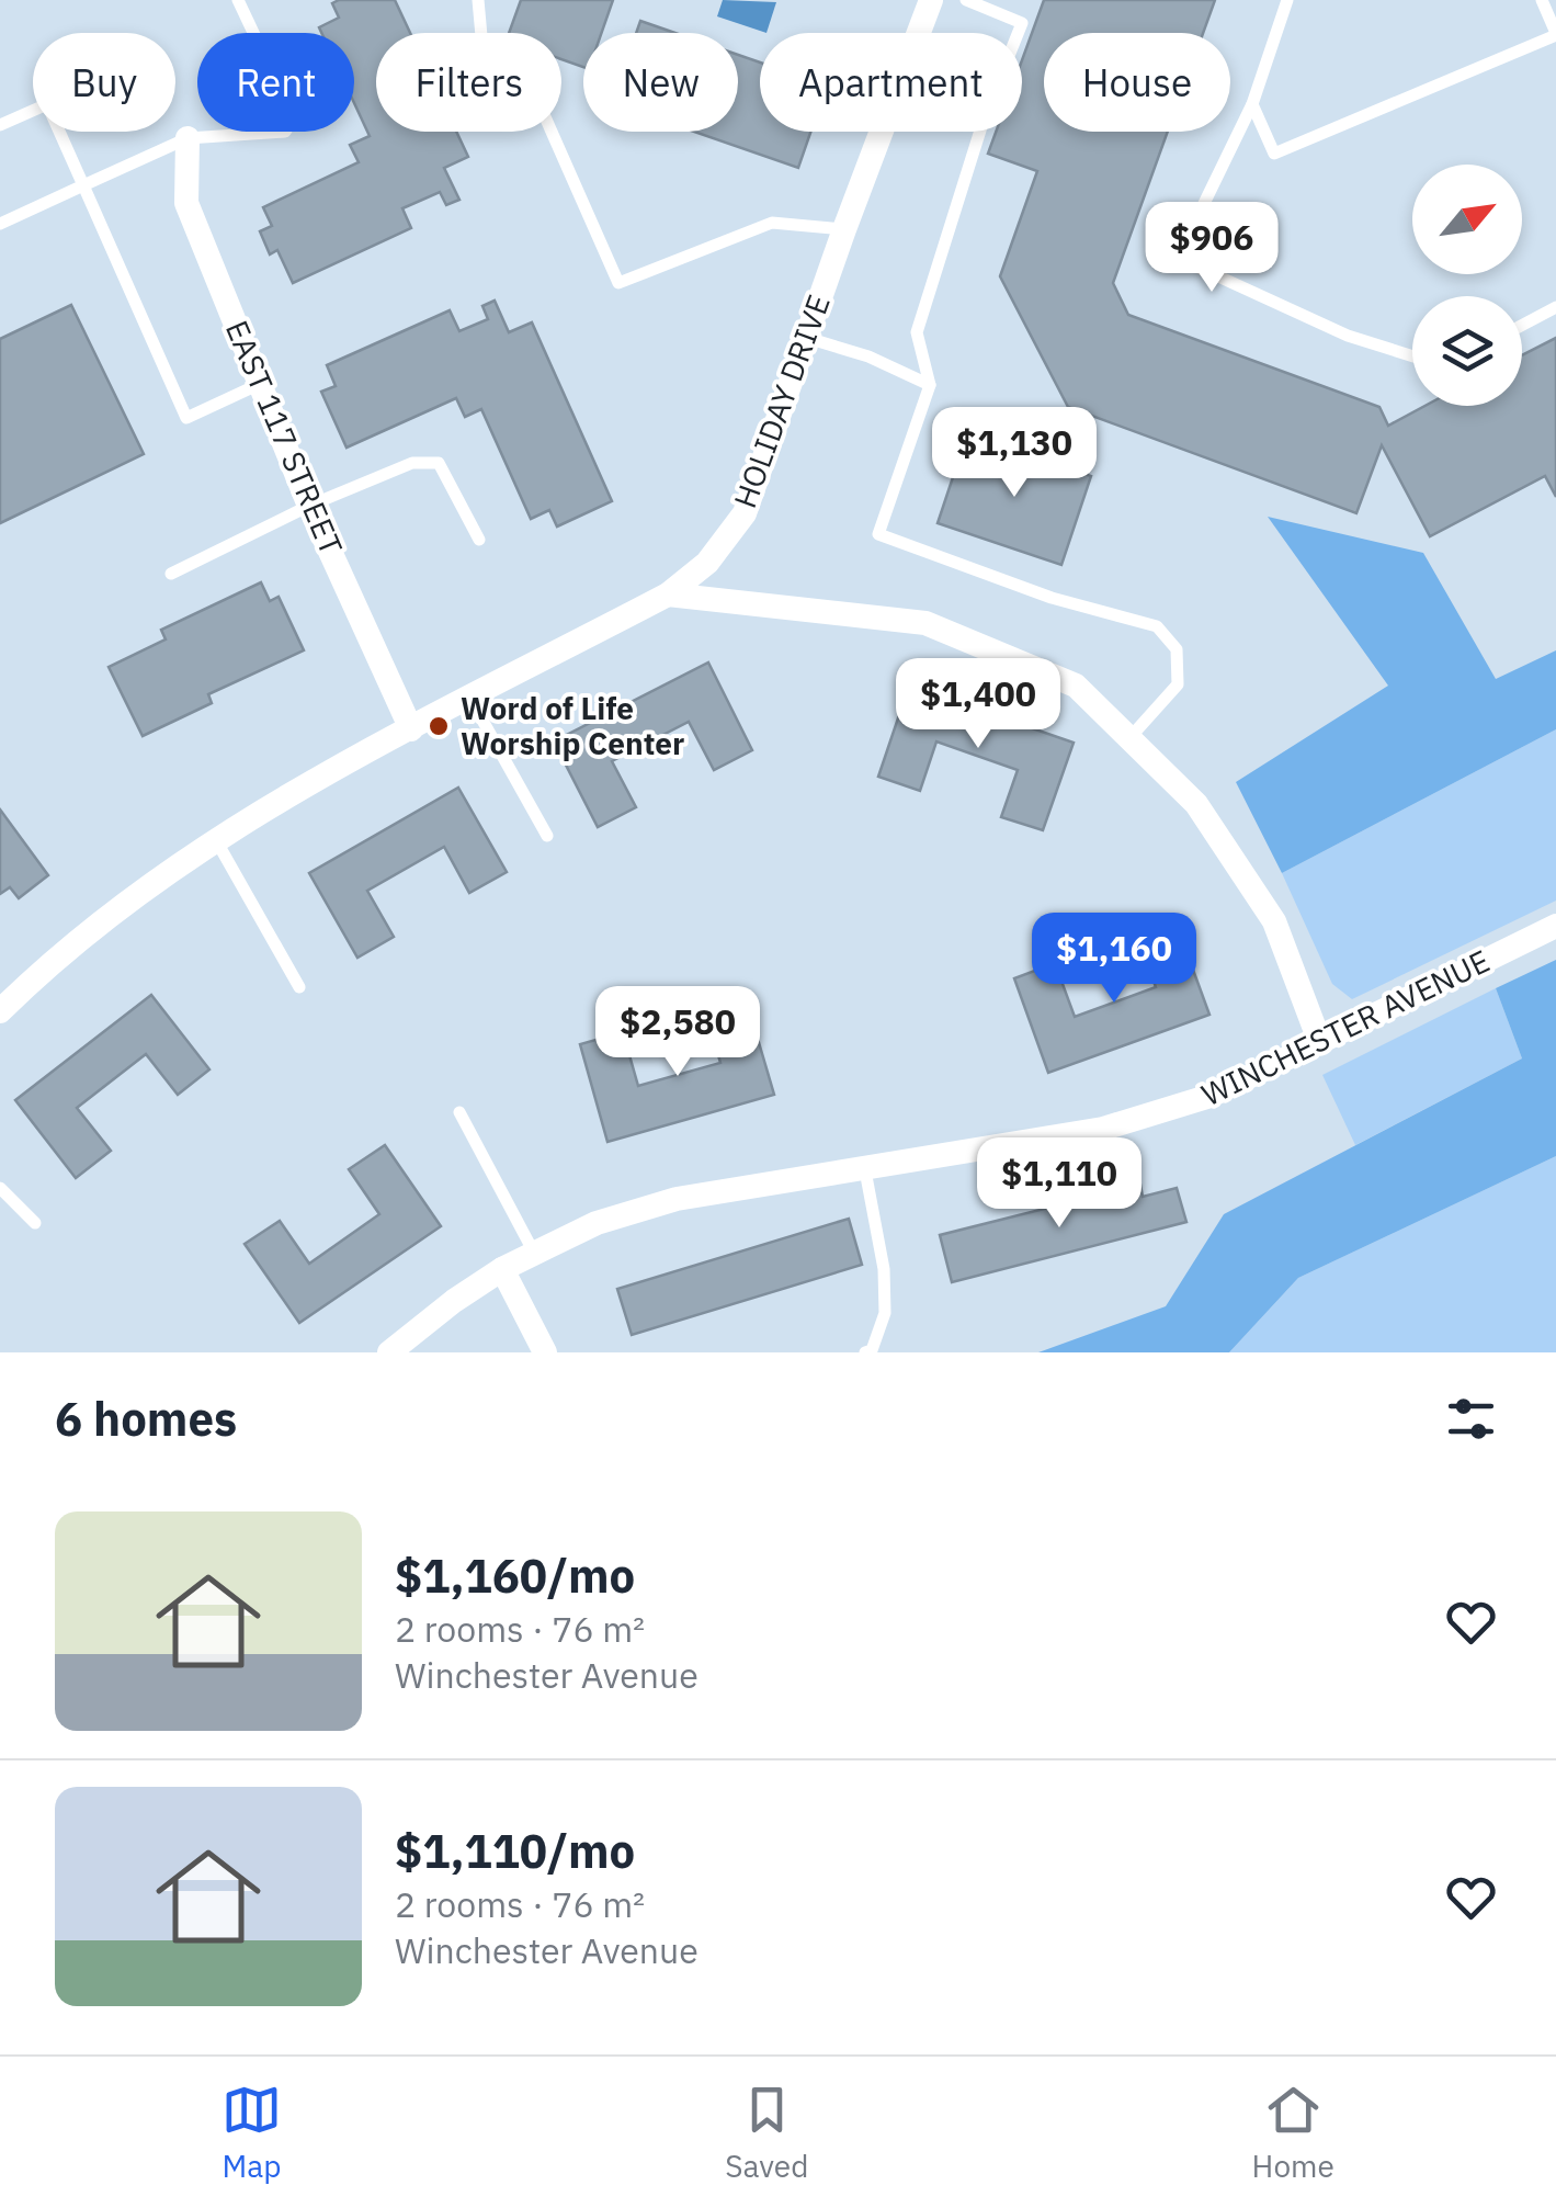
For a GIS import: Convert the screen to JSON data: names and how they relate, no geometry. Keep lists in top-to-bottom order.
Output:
{
  "streets": {
    "street": ["HOLIDAY DRIVE", "EAST 117 STREET", "WINCHESTER AVENUE"]
  },
  "crossings": [
    ["HOLIDAY DRIVE", "EAST 117 STREET"]
  ],
  "places": ["Word of Life Worship Center"],
  "north": "top right",
  "page": {
    "chip": [
      "Buy",
      "Rent",
      "Filters",
      "New",
      "Apartment",
      "House"
    ],
    "price": [
      "$906",
      "$1,130",
      "$1,400",
      "$1,160",
      "$2,580",
      "$1,110"
    ],
    "heading": "6 homes",
    "list": [
      {
        "name": "$1,160/mo",
        "note": "2 rooms · 76 m² · Winchester Avenue"
      },
      {
        "name": "$1,110/mo",
        "note": "2 rooms · 76 m² · Winchester Avenue"
      }
    ],
    "tabs": ["Map", "Saved", "Home"]
  }
}
